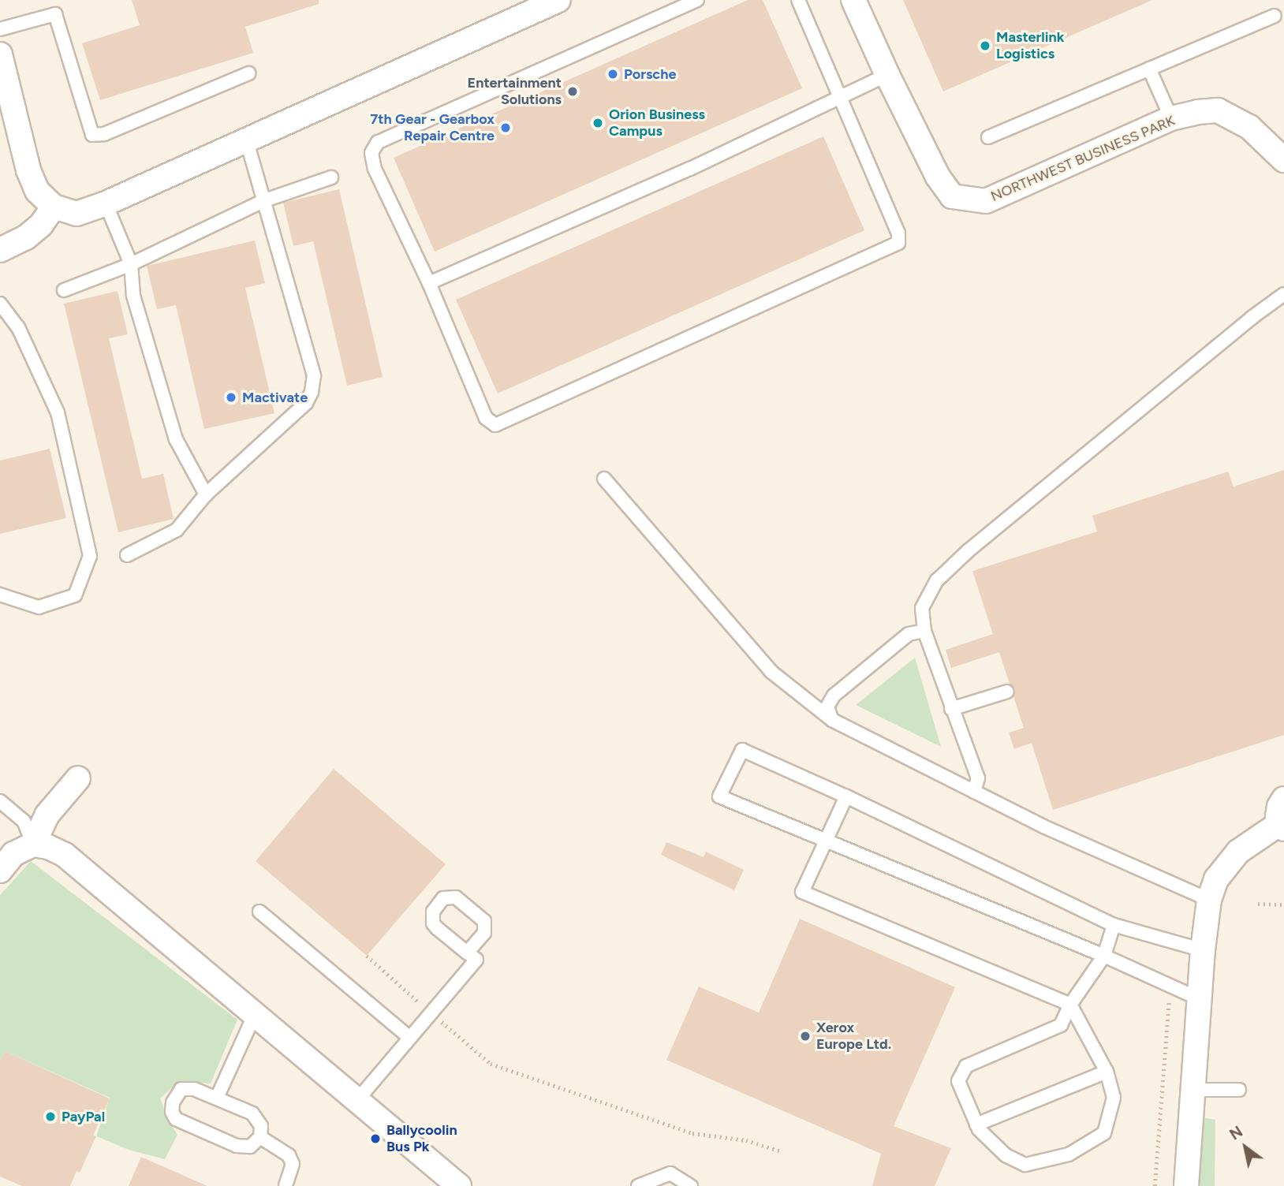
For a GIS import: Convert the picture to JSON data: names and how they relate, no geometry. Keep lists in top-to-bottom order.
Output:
{
  "streets": {
    "street": ["NORTHWEST BUSINESS PARK"]
  },
  "places": [
    "Masterlink Logistics",
    "Porsche",
    "Entertainment Solutions",
    "Orion Business Campus",
    "7th Gear - Gearbox Repair Centre",
    "Mactivate",
    "Xerox Europe Ltd.",
    "PayPal",
    "Ballycoolin Bus Pk"
  ],
  "north": "top left"
}
